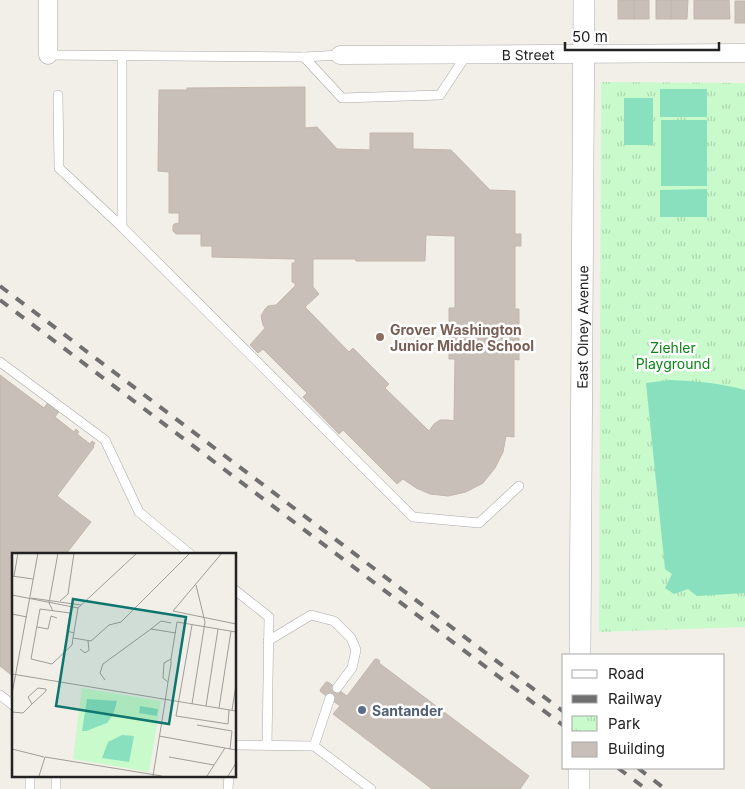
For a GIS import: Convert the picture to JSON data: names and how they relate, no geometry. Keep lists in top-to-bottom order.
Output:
{
  "streets": {
    "street": ["B Street", "East Olney Avenue"]
  },
  "crossings": [
    ["B Street", "East Olney Avenue"]
  ],
  "parks": ["Ziehler Playground"],
  "places": ["Grover Washington Junior Middle School", "Santander"],
  "legend": [
    "Road",
    "Railway",
    "Park",
    "Building"
  ],
  "scale_bar": "50 m"
}
